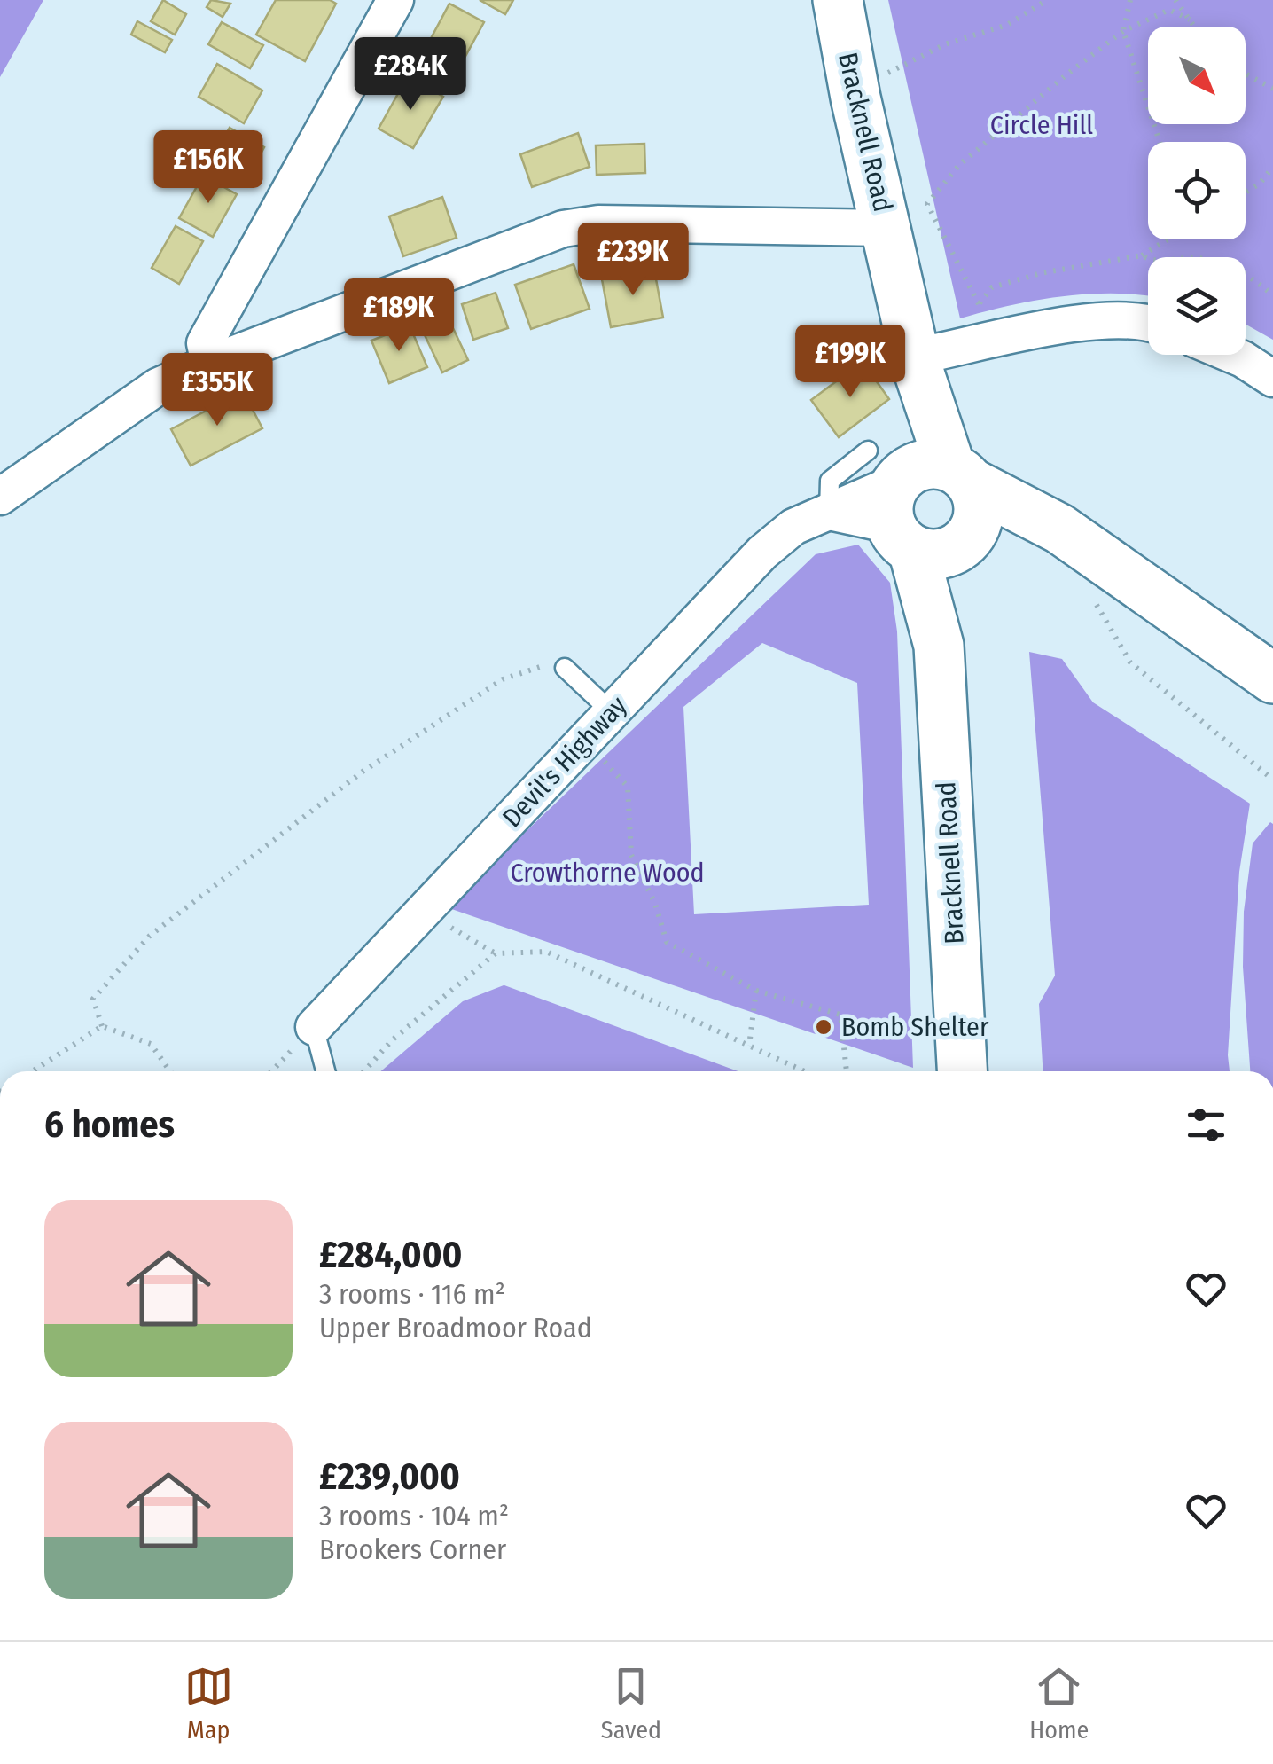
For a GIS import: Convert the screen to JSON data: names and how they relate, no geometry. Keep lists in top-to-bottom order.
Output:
{
  "streets": {
    "main road": ["Bracknell Road"],
    "street": ["Devil's Highway"]
  },
  "parks": ["Circle Hill", "Crowthorne Wood"],
  "places": ["Bomb Shelter"],
  "north": "bottom right",
  "page": {
    "price": [
      "£284K",
      "£156K",
      "£239K",
      "£189K",
      "£199K",
      "£355K"
    ],
    "heading": "6 homes",
    "list": [
      {
        "name": "£284,000",
        "note": "3 rooms · 116 m² · Upper Broadmoor Road"
      },
      {
        "name": "£239,000",
        "note": "3 rooms · 104 m² · Brookers Corner"
      }
    ],
    "tabs": ["Map", "Saved", "Home"]
  }
}
